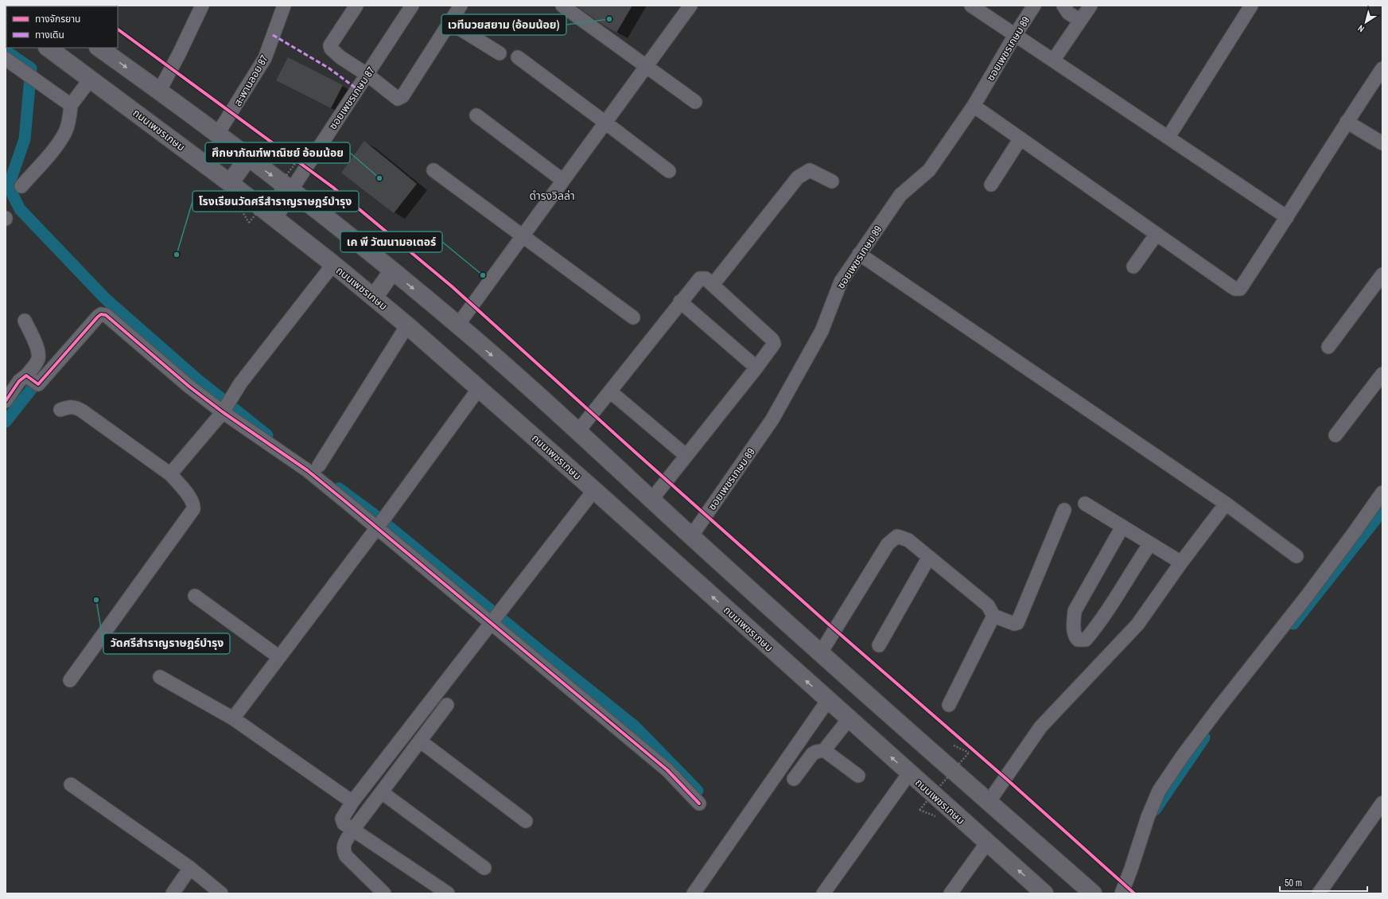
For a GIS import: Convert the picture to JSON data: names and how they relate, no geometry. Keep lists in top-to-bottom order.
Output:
{
  "streets": {
    "main road": ["ถนนเพชรเกษม"],
    "street": ["ซอยเพชรเกษม 89", "สะพานลอย 87", "ซอยเพชรเกษม 87"]
  },
  "districts": ["ดำรงวิลล่า"],
  "places": [
    "เวทีมวยสยาม (อ้อมน้อย)",
    "ศึกษาภัณฑ์พาณิชย์ อ้อมน้อย",
    "โรงเรียนวัดศรีสําราญราษฎร์บํารุง",
    "เค พี วัฒนามอเตอร์",
    "วัดศรีสําราญราษฎร์บํารุง"
  ],
  "legend": ["ทางจักรยาน", "ทางเดิน"],
  "scale_bar": "50 m",
  "north": "bottom left"
}
